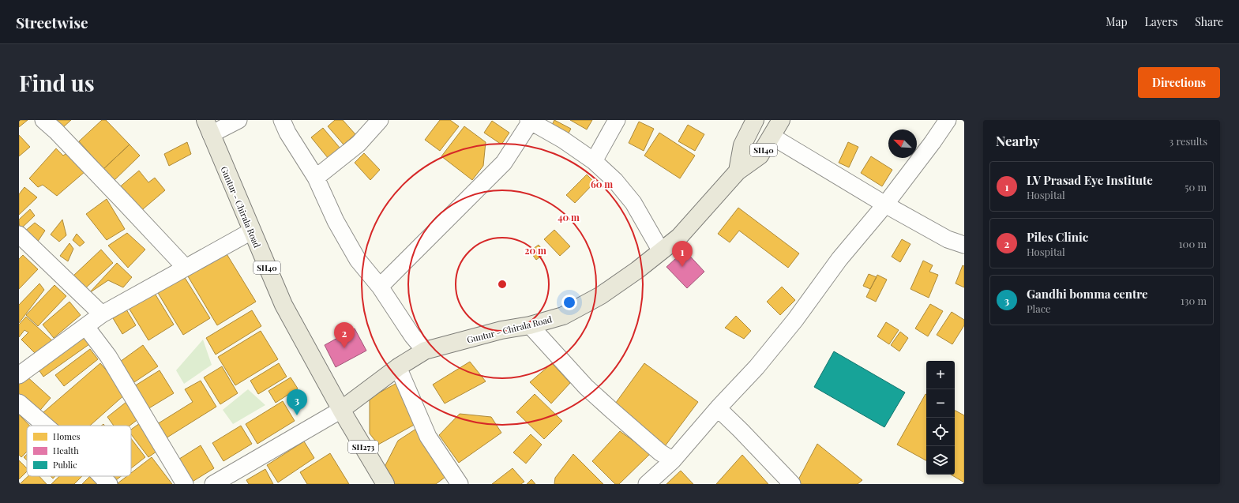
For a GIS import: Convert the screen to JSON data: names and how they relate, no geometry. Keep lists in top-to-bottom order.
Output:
{
  "streets": {
    "main road": ["SH40", "Guntur - Chirala Road", "SH273"]
  },
  "crossings": [
    ["SH40", "Guntur - Chirala Road"]
  ],
  "legend": ["Homes", "Health", "Public"],
  "north": "top left",
  "page": {
    "header": "Streetwise",
    "nav": ["Map", "Layers", "Share"],
    "buttons": "Directions",
    "title": "Find us",
    "heading": ["Nearby", "3 results"],
    "list": [
      {
        "mark": "1",
        "name": "LV Prasad Eye Institute",
        "note": "Hospital",
        "value": "50 m"
      },
      {
        "mark": "2",
        "name": "Piles Clinic",
        "note": "Hospital",
        "value": "100 m"
      },
      {
        "mark": "3",
        "name": "Gandhi bomma centre",
        "note": "Place",
        "value": "130 m"
      }
    ],
    "pins": ["1", "2", "3"],
    "map_buttons": ["+", "−"]
  },
  "rings": ["60 m", "40 m", "20 m"]
}
